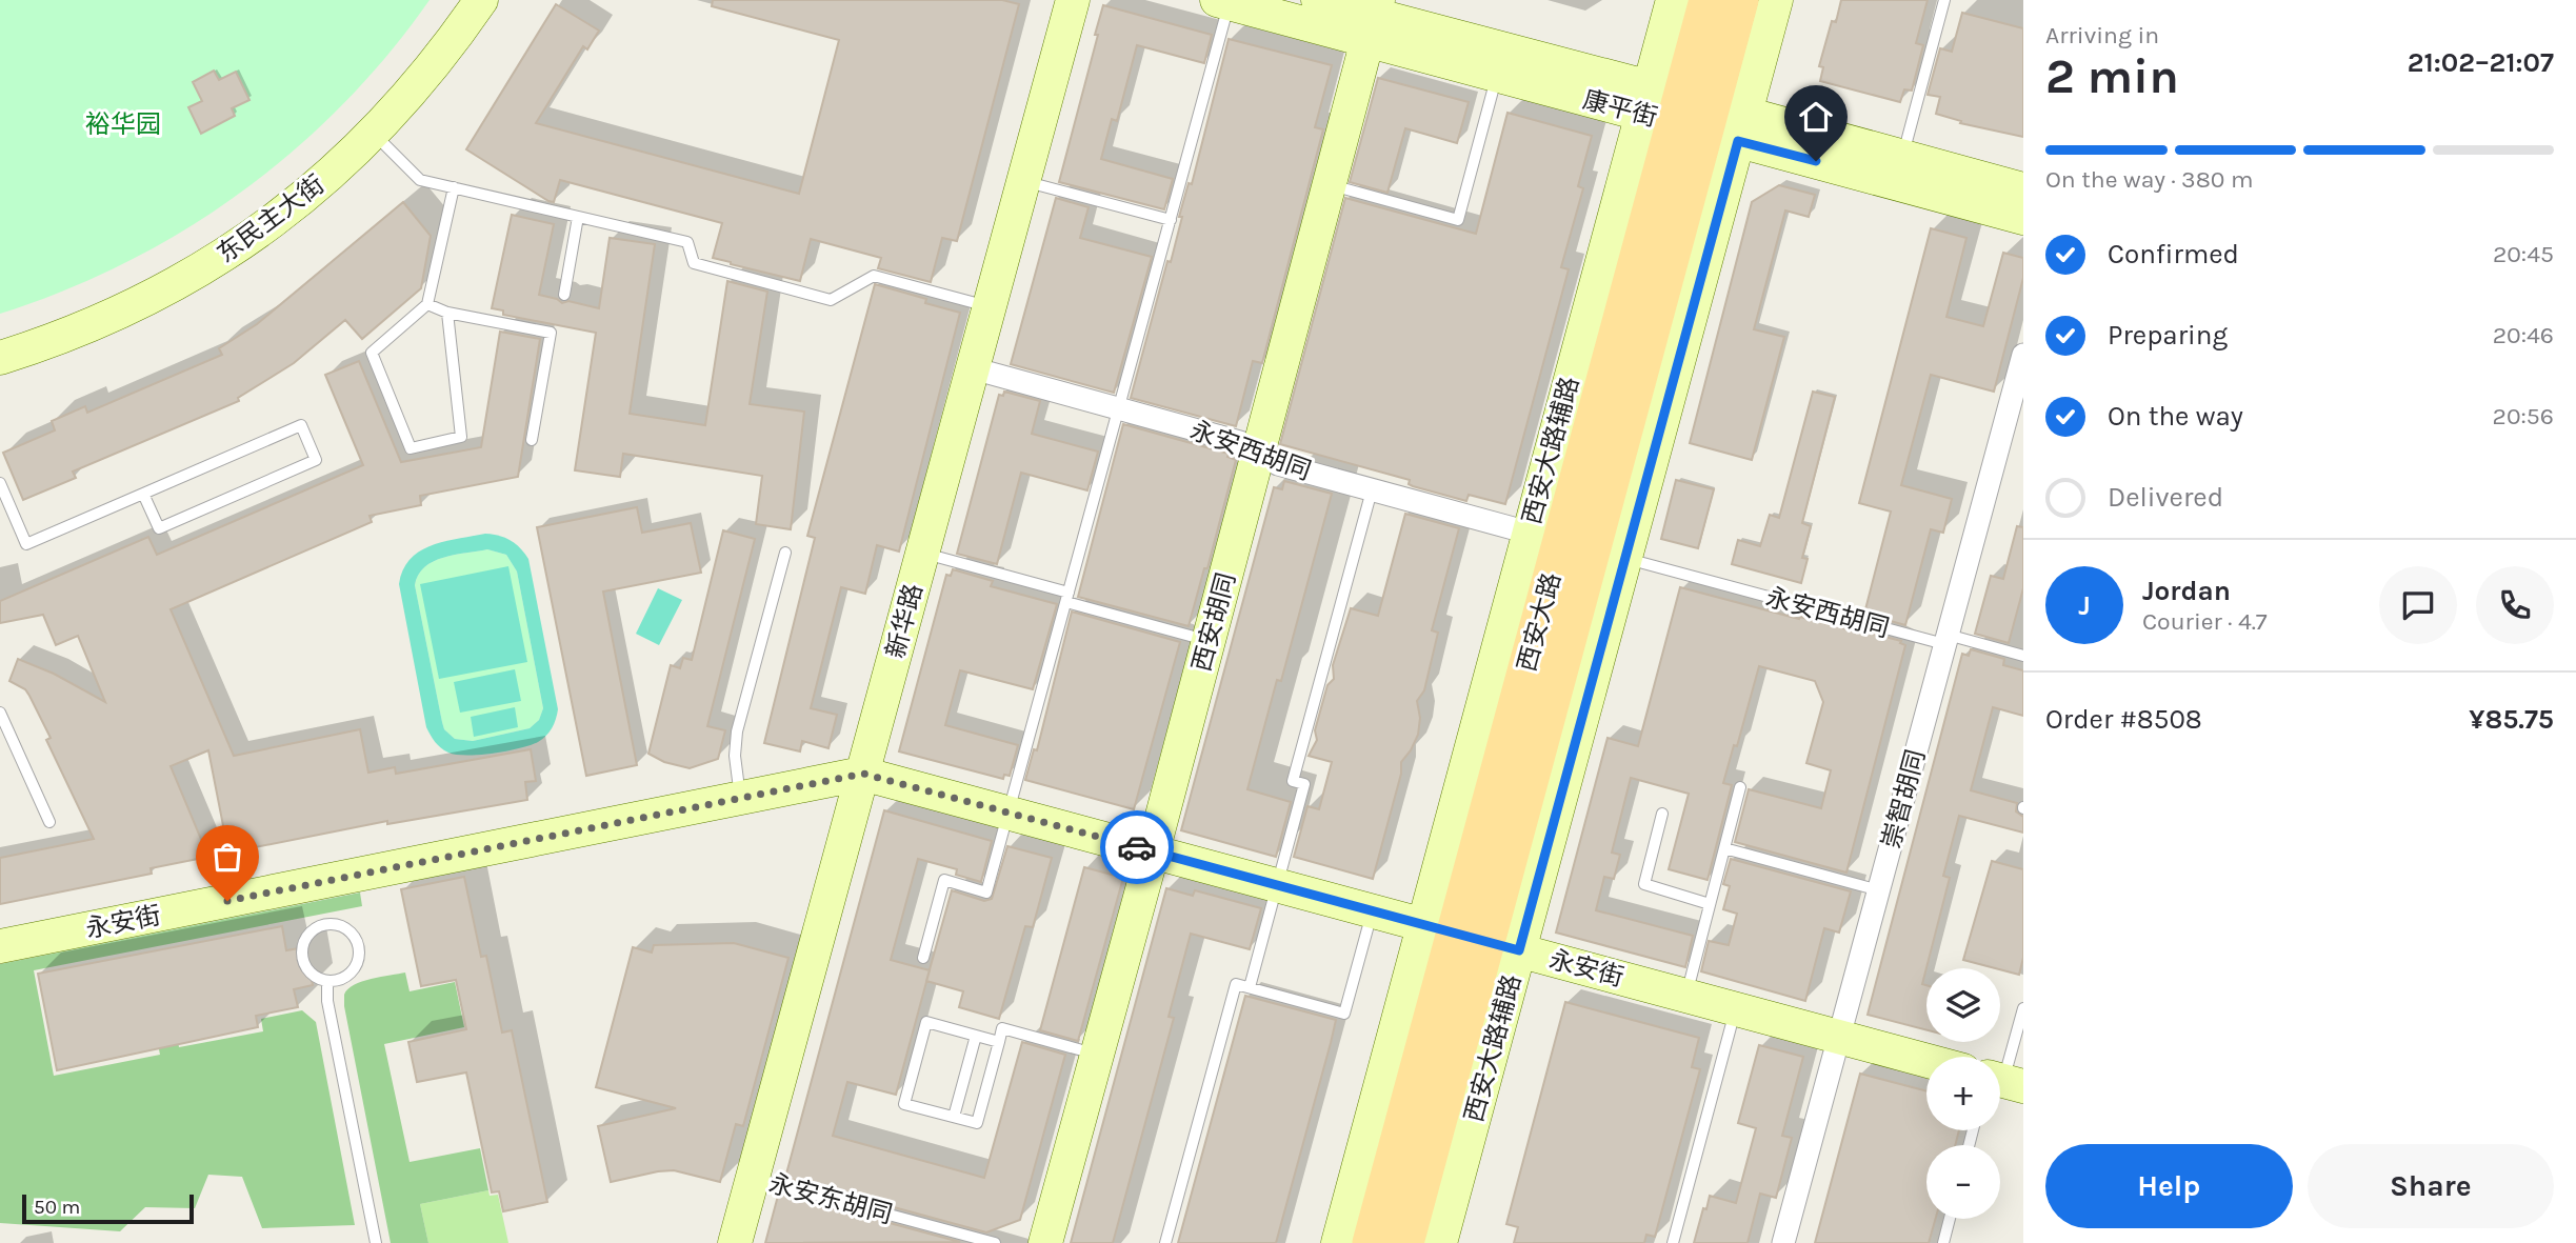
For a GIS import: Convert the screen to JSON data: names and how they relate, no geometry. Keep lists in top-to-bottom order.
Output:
{
  "streets": {
    "main road": ["西安大路"],
    "street": [
      "康平街",
      "东民主大街",
      "永安西胡同",
      "西安大路辅路",
      "新华路",
      "西安胡同",
      "崇智胡同",
      "永安街"
    ],
    "lane": ["永安东胡同"]
  },
  "crossings": [
    ["康平街", "西安大路辅路"],
    ["康平街", "西安胡同"],
    ["康平街", "西安大路"],
    ["永安西胡同", "西安大路辅路"],
    ["永安西胡同", "新华路"],
    ["永安西胡同", "西安胡同"],
    ["永安西胡同", "崇智胡同"],
    ["西安大路辅路", "西安大路"],
    ["西安大路辅路", "永安街"],
    ["新华路", "永安街"],
    ["新华路", "永安东胡同"],
    ["西安胡同", "永安街"],
    ["西安大路", "永安街"],
    ["崇智胡同", "永安街"]
  ],
  "parks": ["裕华园"],
  "scale_bar": "50 m",
  "page": {
    "heading": ["2 min", "Arriving in", "21:02–21:07"],
    "panel": [
      "Jordan",
      "Courier · 4.7",
      "Order #8508",
      "¥85.75"
    ],
    "bar": "On the way · 380 m",
    "list": [
      ["Confirmed", "20:45"],
      ["Preparing", "20:46"],
      ["On the way", "20:56"],
      "Delivered"
    ],
    "round": "J",
    "map_buttons": ["+", "−"],
    "buttons": ["Help", "Share"],
    "scale": "50 m"
  }
}
